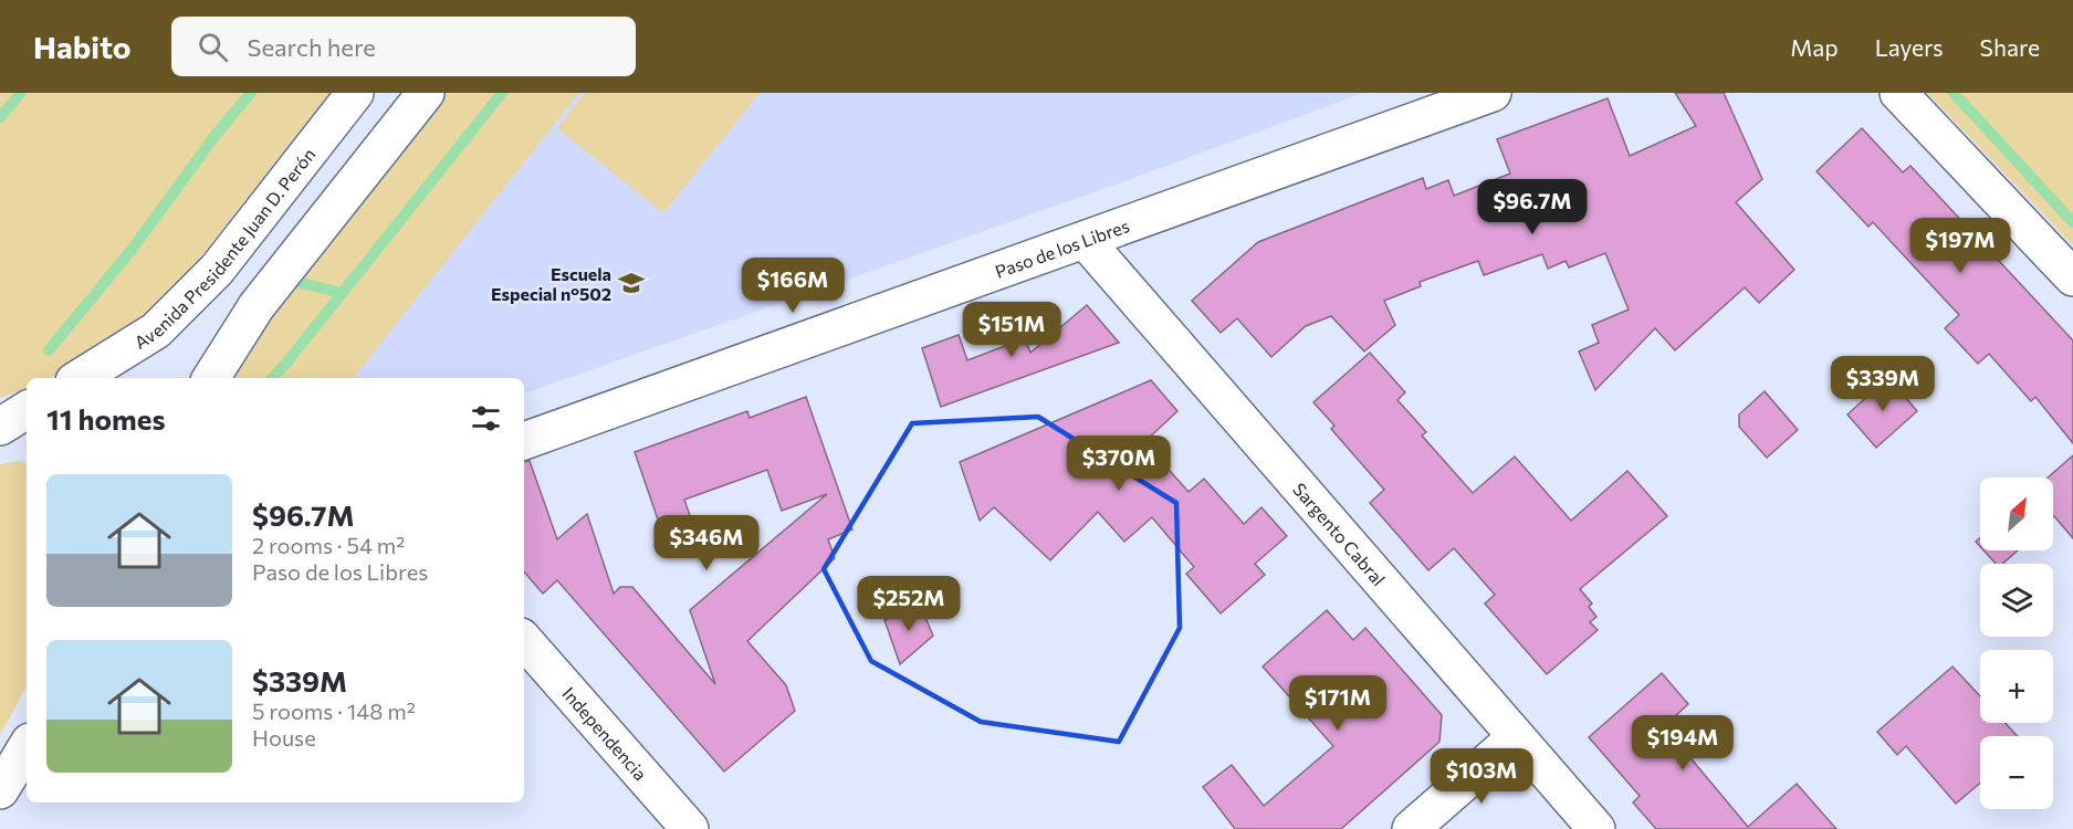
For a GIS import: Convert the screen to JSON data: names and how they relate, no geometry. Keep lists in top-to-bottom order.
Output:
{
  "streets": {
    "street": [
      "Avenida Presidente Juan D. Perón",
      "Paso de los Libres",
      "Sargento Cabral",
      "Independencia"
    ]
  },
  "crossings": [
    ["Paso de los Libres", "Sargento Cabral"]
  ],
  "places": {
    "school or university": ["Escuela Especial n°502"]
  },
  "north": "top right",
  "page": {
    "header": "Habito",
    "search": "Search here",
    "nav": ["Map", "Layers", "Share"],
    "price": [
      "$96.7M",
      "$197M",
      "$166M",
      "$151M",
      "$339M",
      "$370M",
      "$346M",
      "$252M",
      "$171M",
      "$194M",
      "$103M"
    ],
    "heading": "11 homes",
    "list": [
      {
        "name": "$96.7M",
        "note": "2 rooms · 54 m² · Paso de los Libres"
      },
      {
        "name": "$339M",
        "note": "5 rooms · 148 m² · House"
      }
    ],
    "map_buttons": ["+", "−"]
  }
}
